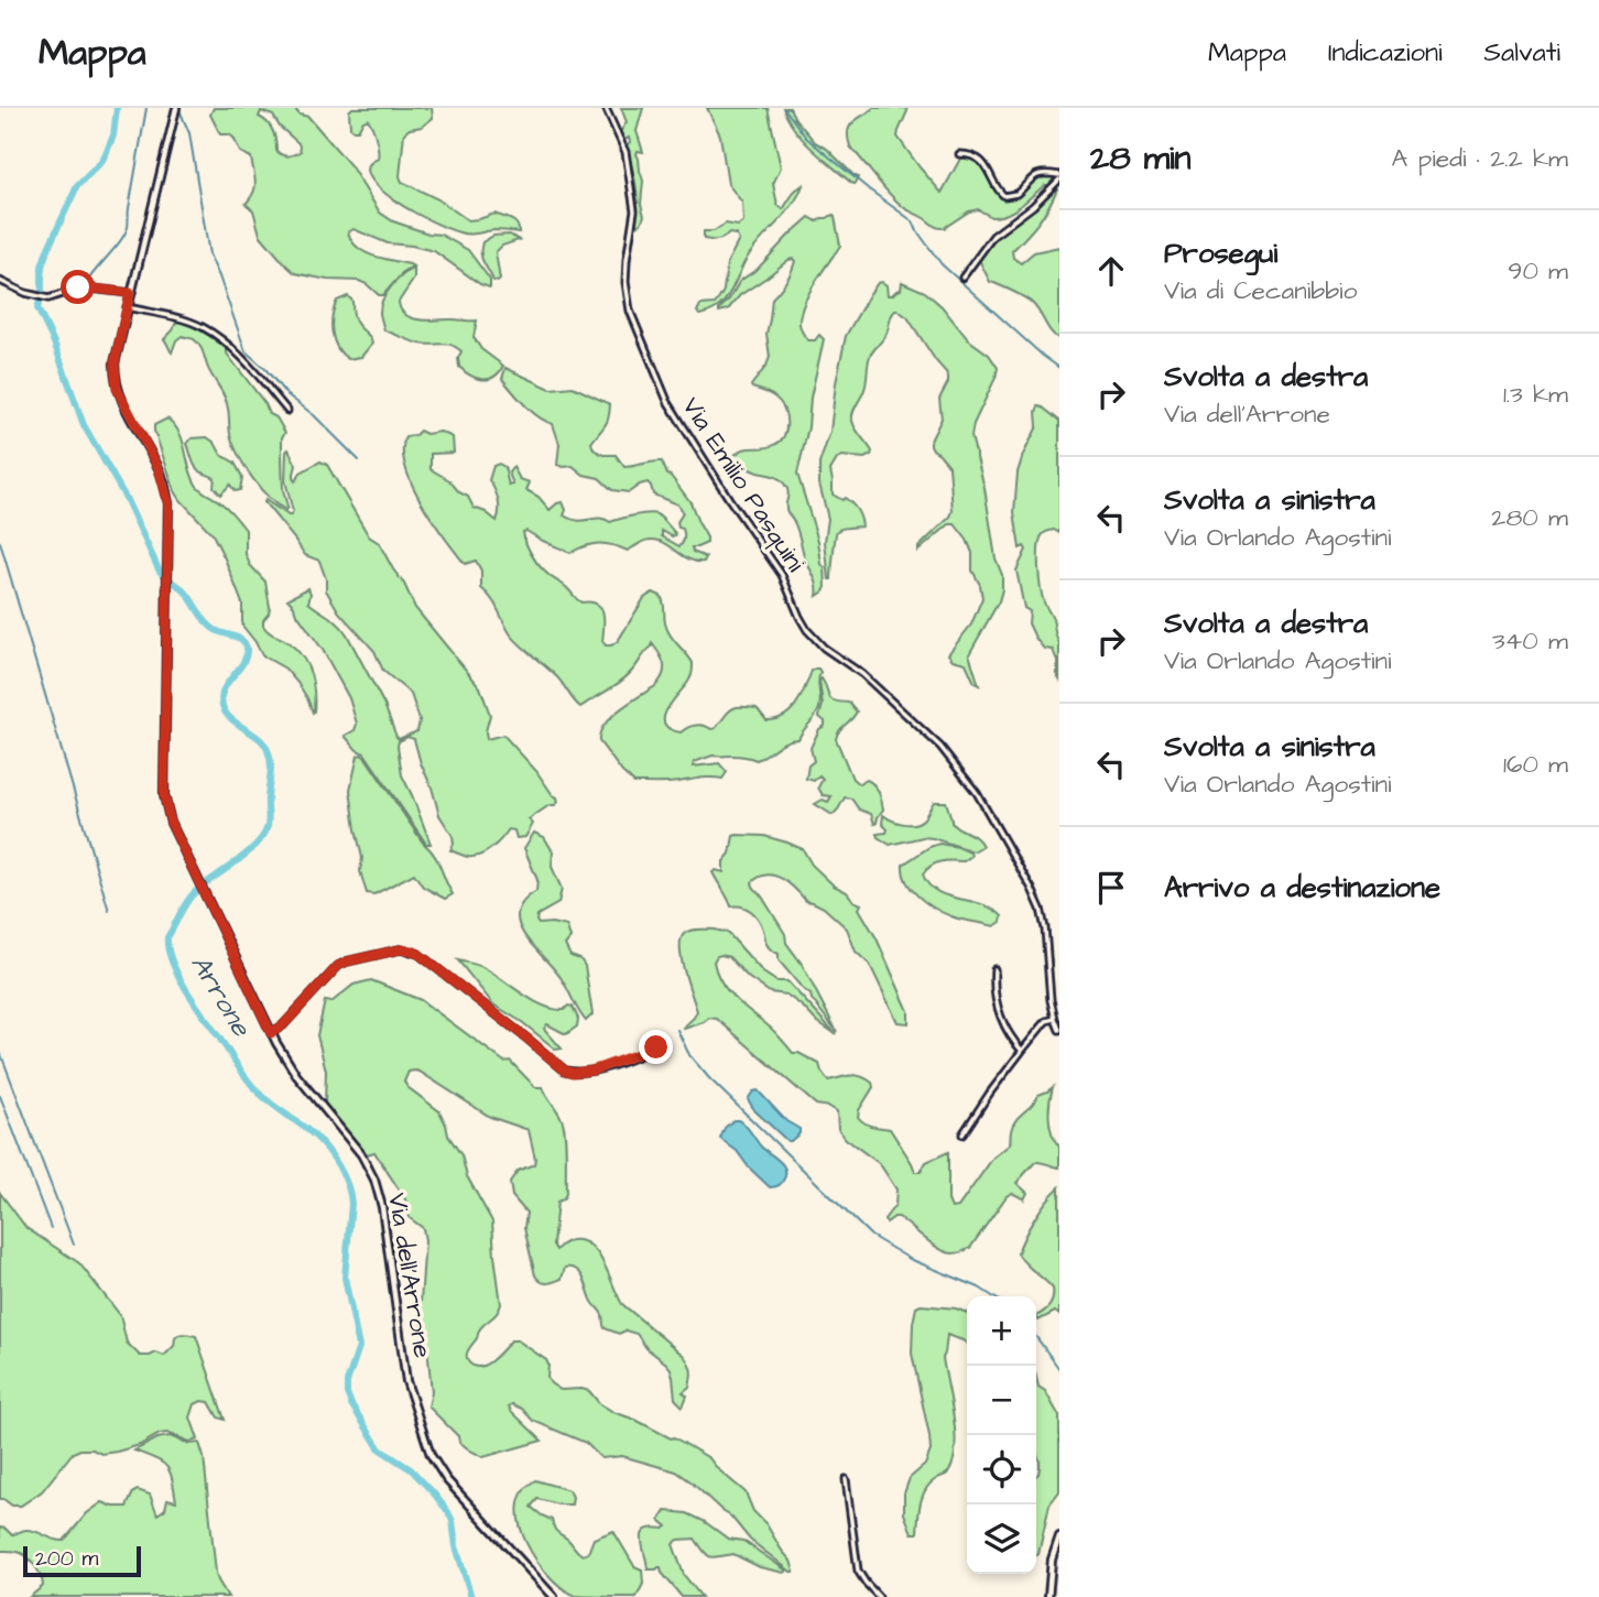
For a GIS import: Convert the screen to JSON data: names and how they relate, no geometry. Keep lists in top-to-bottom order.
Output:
{
  "streets": {
    "street": ["Via Emilio Pasquini", "Via dell'Arrone"]
  },
  "water": ["Arrone"],
  "scale_bar": "200 m",
  "page": {
    "header": "Mappa",
    "nav": ["Mappa", "Indicazioni", "Salvati"],
    "heading": ["28 min", "A piedi · 2.2 km"],
    "list": [
      ["Prosegui", "Via di Cecanibbio", "90 m"],
      ["Svolta a destra", "Via dell'Arrone", "1.3 km"],
      ["Svolta a sinistra", "Via Orlando Agostini", "280 m"],
      ["Svolta a destra", "Via Orlando Agostini", "340 m"],
      ["Svolta a sinistra", "Via Orlando Agostini", "160 m"],
      "Arrivo a destinazione"
    ],
    "map_buttons": ["+", "−"],
    "scale": "200 m"
  }
}
